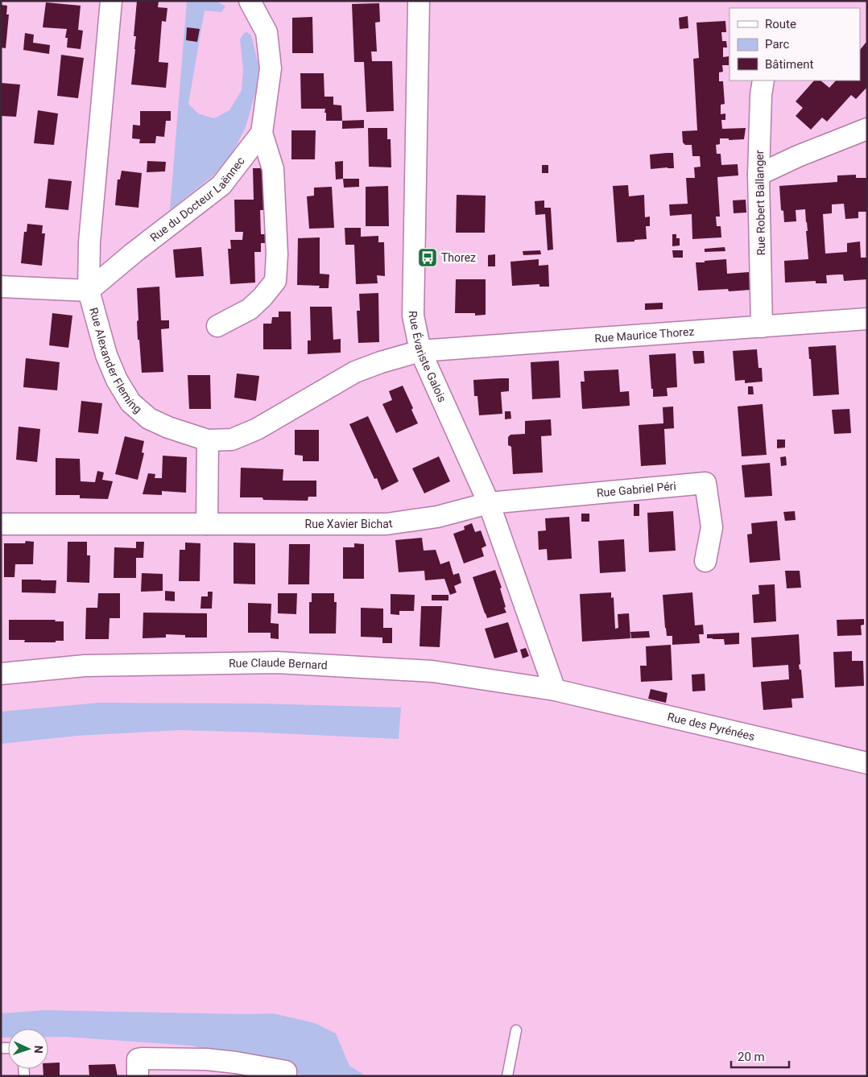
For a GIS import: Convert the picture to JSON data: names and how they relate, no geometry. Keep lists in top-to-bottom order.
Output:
{
  "streets": {
    "street": [
      "Rue du Docteur Laënnec",
      "Rue Robert Ballanger",
      "Rue Maurice Thorez",
      "Rue Évariste Galois",
      "Rue Alexander Fleming",
      "Rue Gabriel Péri",
      "Rue Xavier Bichat",
      "Rue Claude Bernard",
      "Rue des Pyrénées"
    ]
  },
  "crossings": [
    ["Rue du Docteur Laënnec", "Rue Alexander Fleming"],
    ["Rue Robert Ballanger", "Rue Maurice Thorez"],
    ["Rue Maurice Thorez", "Rue Évariste Galois"],
    ["Rue Maurice Thorez", "Rue Alexander Fleming"],
    ["Rue Évariste Galois", "Rue Alexander Fleming"],
    ["Rue Évariste Galois", "Rue Gabriel Péri"],
    ["Rue Évariste Galois", "Rue Xavier Bichat"],
    ["Rue Évariste Galois", "Rue Claude Bernard"],
    ["Rue Évariste Galois", "Rue des Pyrénées"],
    ["Rue Gabriel Péri", "Rue Xavier Bichat"],
    ["Rue Claude Bernard", "Rue des Pyrénées"]
  ],
  "places": {
    "bus stop": ["Thorez"]
  },
  "legend": ["Route", "Parc", "Bâtiment"],
  "scale_bar": "20 m",
  "north": "right"
}
